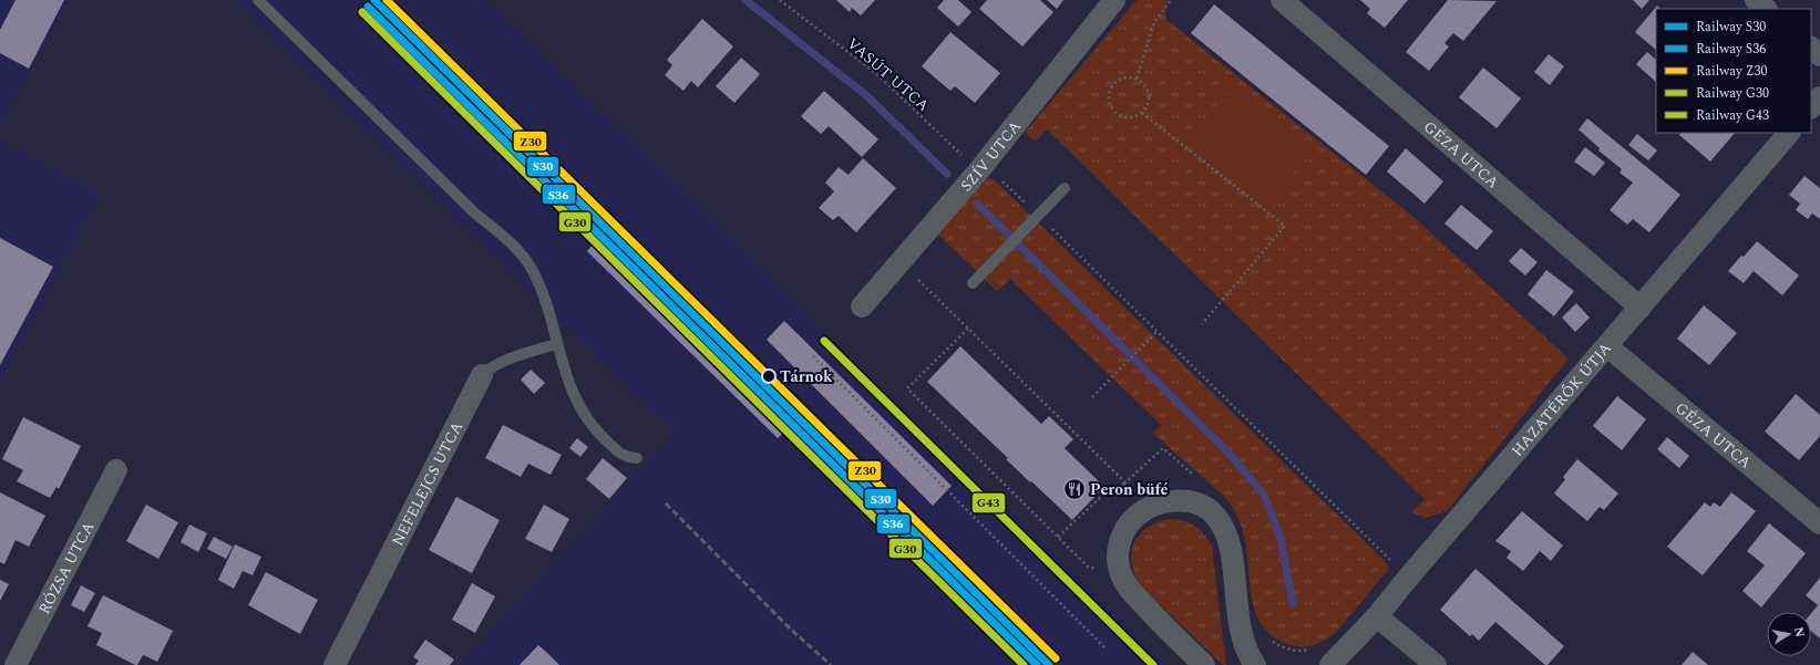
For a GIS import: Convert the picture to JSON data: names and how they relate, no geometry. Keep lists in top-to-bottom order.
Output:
{
  "streets": {
    "street": [
      "GÉZA UTCA",
      "SZÍV UTCA",
      "HAZATÉRŐK ÚTJA",
      "NEFELEJCS UTCA",
      "RÓZSA UTCA"
    ],
    "path": ["VASÚT UTCA"]
  },
  "crossings": [
    ["VASÚT UTCA", "SZÍV UTCA"],
    ["VASÚT UTCA", "HAZATÉRŐK ÚTJA"],
    ["GÉZA UTCA", "HAZATÉRŐK ÚTJA"]
  ],
  "places": {
    "other": ["Tárnok"],
    "restaurant": ["Peron büfé"]
  },
  "lines": [
    "rail line S30",
    "rail line Z30",
    "rail line S36",
    "rail line G30",
    "rail line G43"
  ],
  "legend": [
    "Railway S30",
    "Railway S36",
    "Railway Z30",
    "Railway G30",
    "Railway G43"
  ],
  "north": "right"
}
